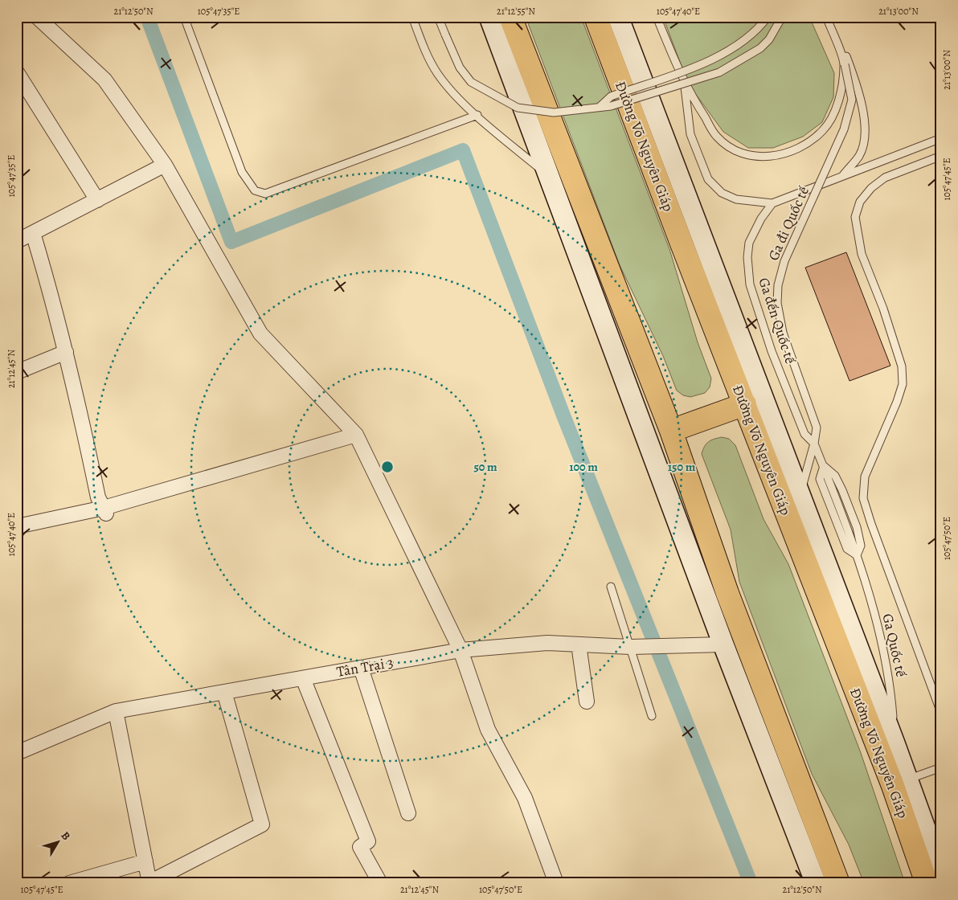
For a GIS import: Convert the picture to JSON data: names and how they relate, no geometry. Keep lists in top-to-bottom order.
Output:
{
  "streets": {
    "highway": ["Đường Võ Nguyên Giáp"],
    "street": ["Tân Trại 3"],
    "lane": ["Ga đi Quốc tế", "Ga đến Quốc tế", "Ga Quốc tế"]
  },
  "crossings": [
    ["Đường Võ Nguyên Giáp", "Ga Quốc tế"],
    ["Ga đi Quốc tế", "Ga đến Quốc tế"],
    ["Ga đi Quốc tế", "Ga Quốc tế"],
    ["Ga đến Quốc tế", "Ga Quốc tế"]
  ],
  "north": "top right",
  "coordinates": [
    "21°12'50\"N",
    "105°47'35\"E",
    "21°12'55\"N",
    "105°47'40\"E",
    "21°13'00\"N",
    "105°47'45\"E",
    "21°12'45\"N",
    "105°47'50\"E"
  ],
  "rings": ["50 m", "100 m", "150 m"]
}
